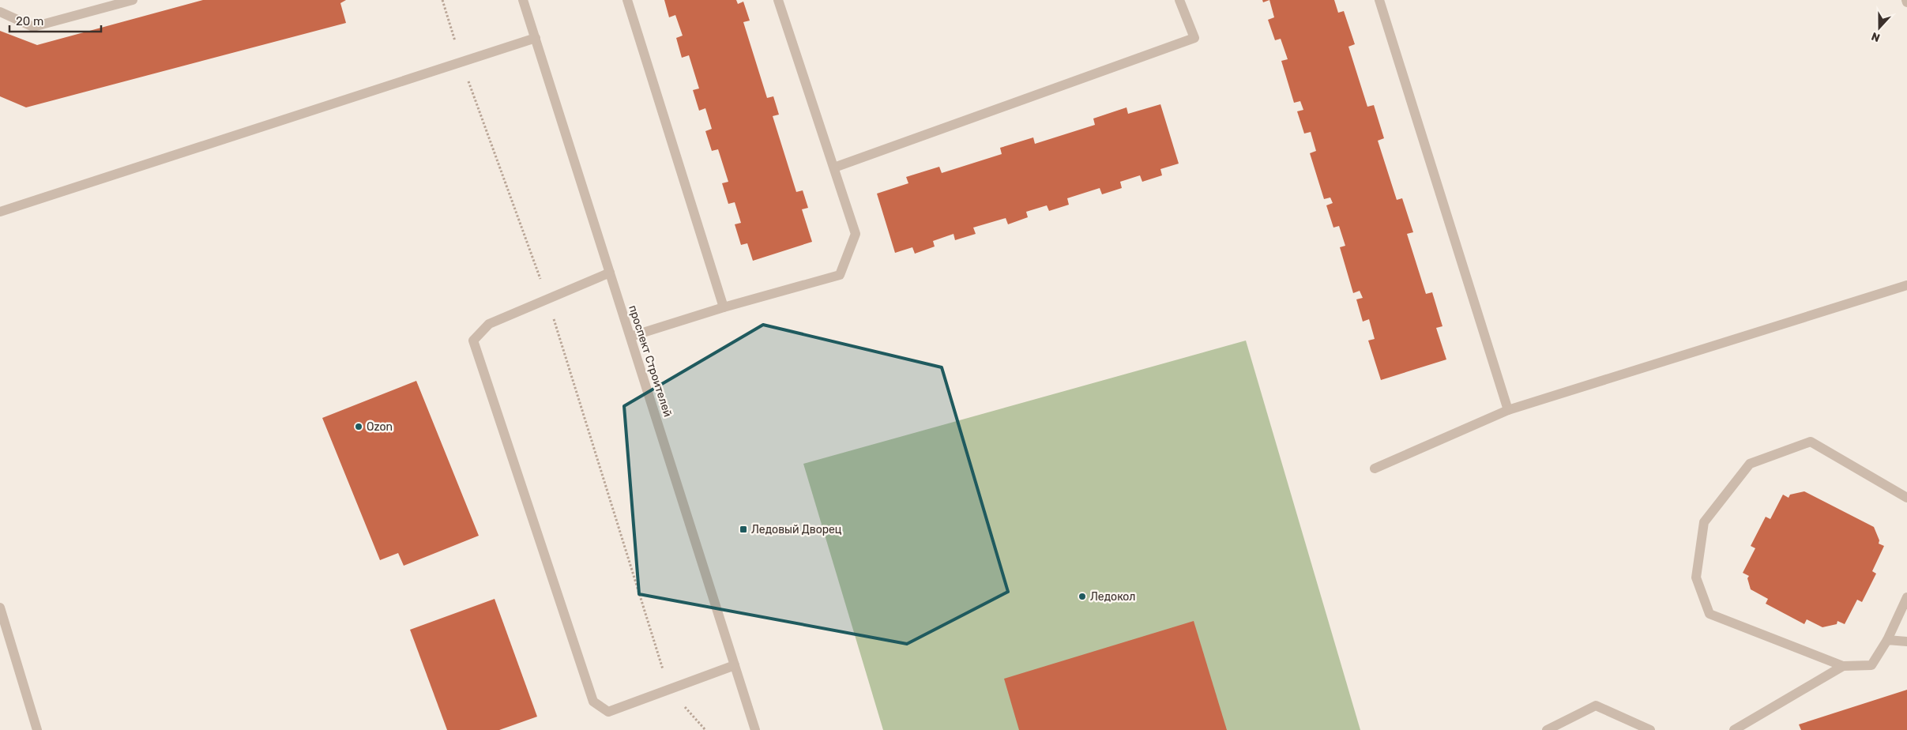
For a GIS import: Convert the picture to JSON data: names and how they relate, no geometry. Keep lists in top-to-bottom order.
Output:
{
  "streets": {
    "street": ["проспект Строителей"]
  },
  "places": {
    "other": ["Ozon", "Ледокол"],
    "transit": ["Ледовый Дворец"]
  },
  "scale_bar": "20 m",
  "north": "bottom"
}
